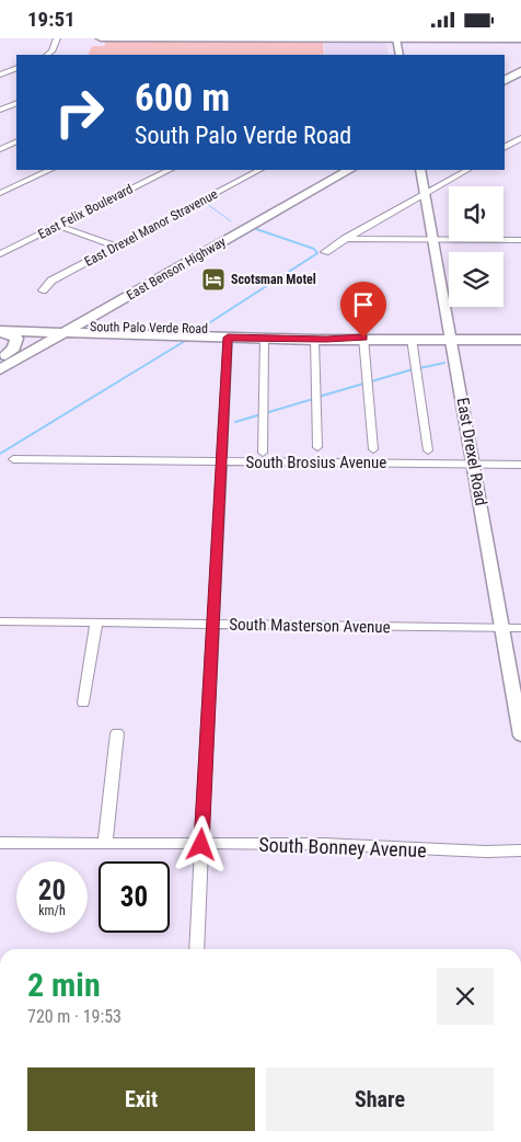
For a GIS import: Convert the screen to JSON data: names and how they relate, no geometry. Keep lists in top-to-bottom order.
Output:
{
  "streets": {
    "main road": ["East Benson Highway", "South Palo Verde Road"],
    "street": [
      "East Felix Boulevard",
      "East Drexel Manor Stravenue",
      "East Drexel Road",
      "South Brosius Avenue",
      "South Masterson Avenue",
      "South Bonney Avenue"
    ]
  },
  "crossings": [
    ["East Benson Highway", "South Palo Verde Road"],
    ["South Palo Verde Road", "East Drexel Road"],
    ["East Drexel Road", "South Brosius Avenue"],
    ["East Drexel Road", "South Masterson Avenue"]
  ],
  "places": {
    "hotel": ["Scotsman Motel"]
  },
  "page": {
    "status": "19:51",
    "turn": ["600 m", "South Palo Verde Road"],
    "speed": "20 km/h",
    "limit": "30",
    "heading": ["2 min", "720 m · 19:53"],
    "buttons": ["Exit", "Share"]
  }
}
